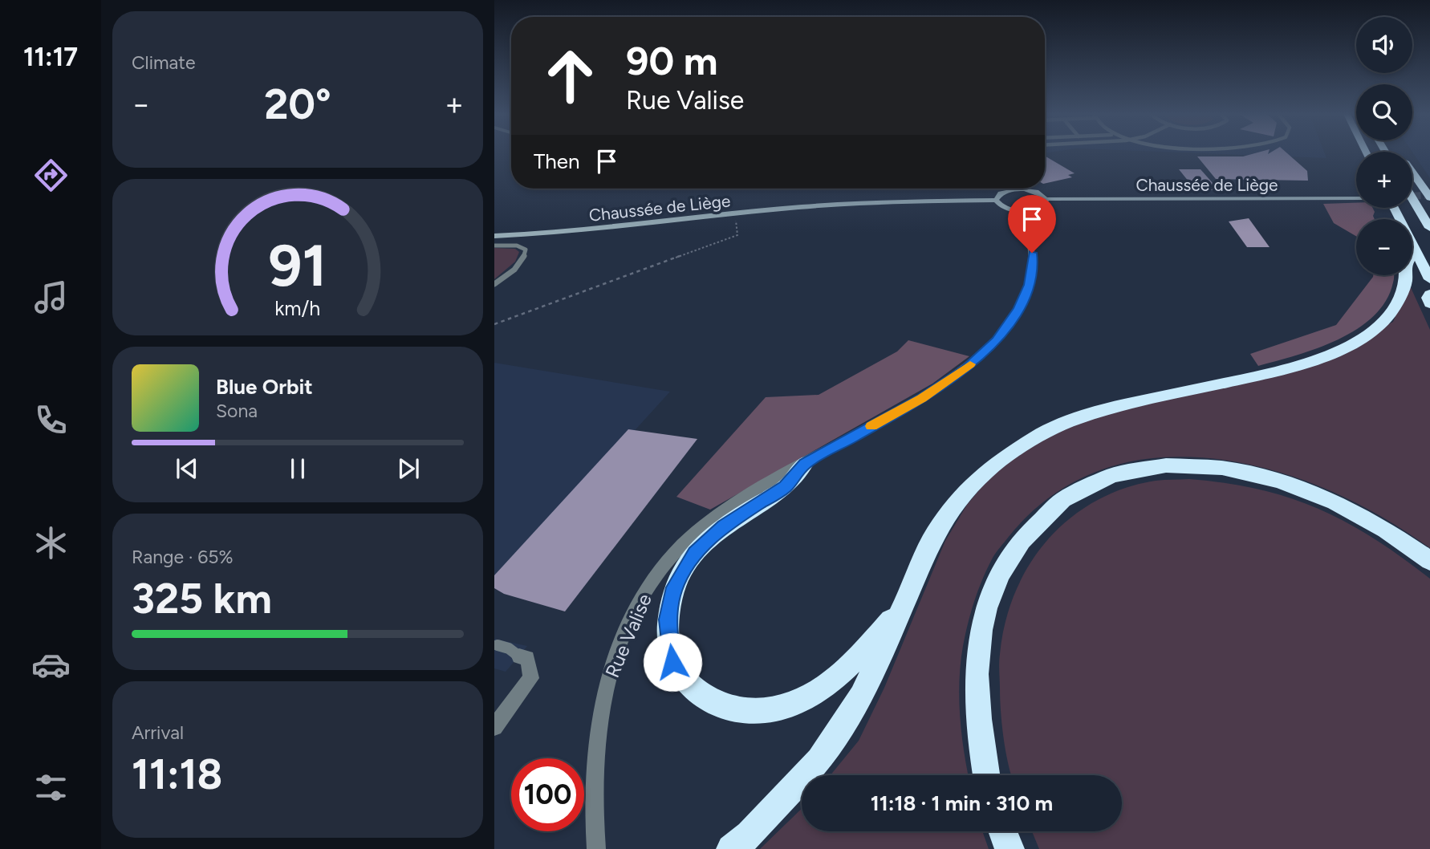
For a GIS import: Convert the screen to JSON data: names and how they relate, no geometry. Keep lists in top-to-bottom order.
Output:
{
  "streets": {
    "main road": ["Chaussée de Liège"],
    "street": ["Rue Valise"]
  },
  "page": {
    "tabs": "11:17",
    "tile": [
      "Climate",
      ["Range · 65%", "325 km"],
      ["Arrival", "11:18"]
    ],
    "map_buttons": ["+", "−"],
    "turn": ["90 m", "Rue Valise"],
    "heat": ["−", "20°", "+"],
    "then": "Then",
    "song": ["Blue Orbit", "Sona"],
    "limit": "100",
    "trip": "11:18 · 1 min · 310 m",
    "gauge": ["91", "km/h"]
  }
}
